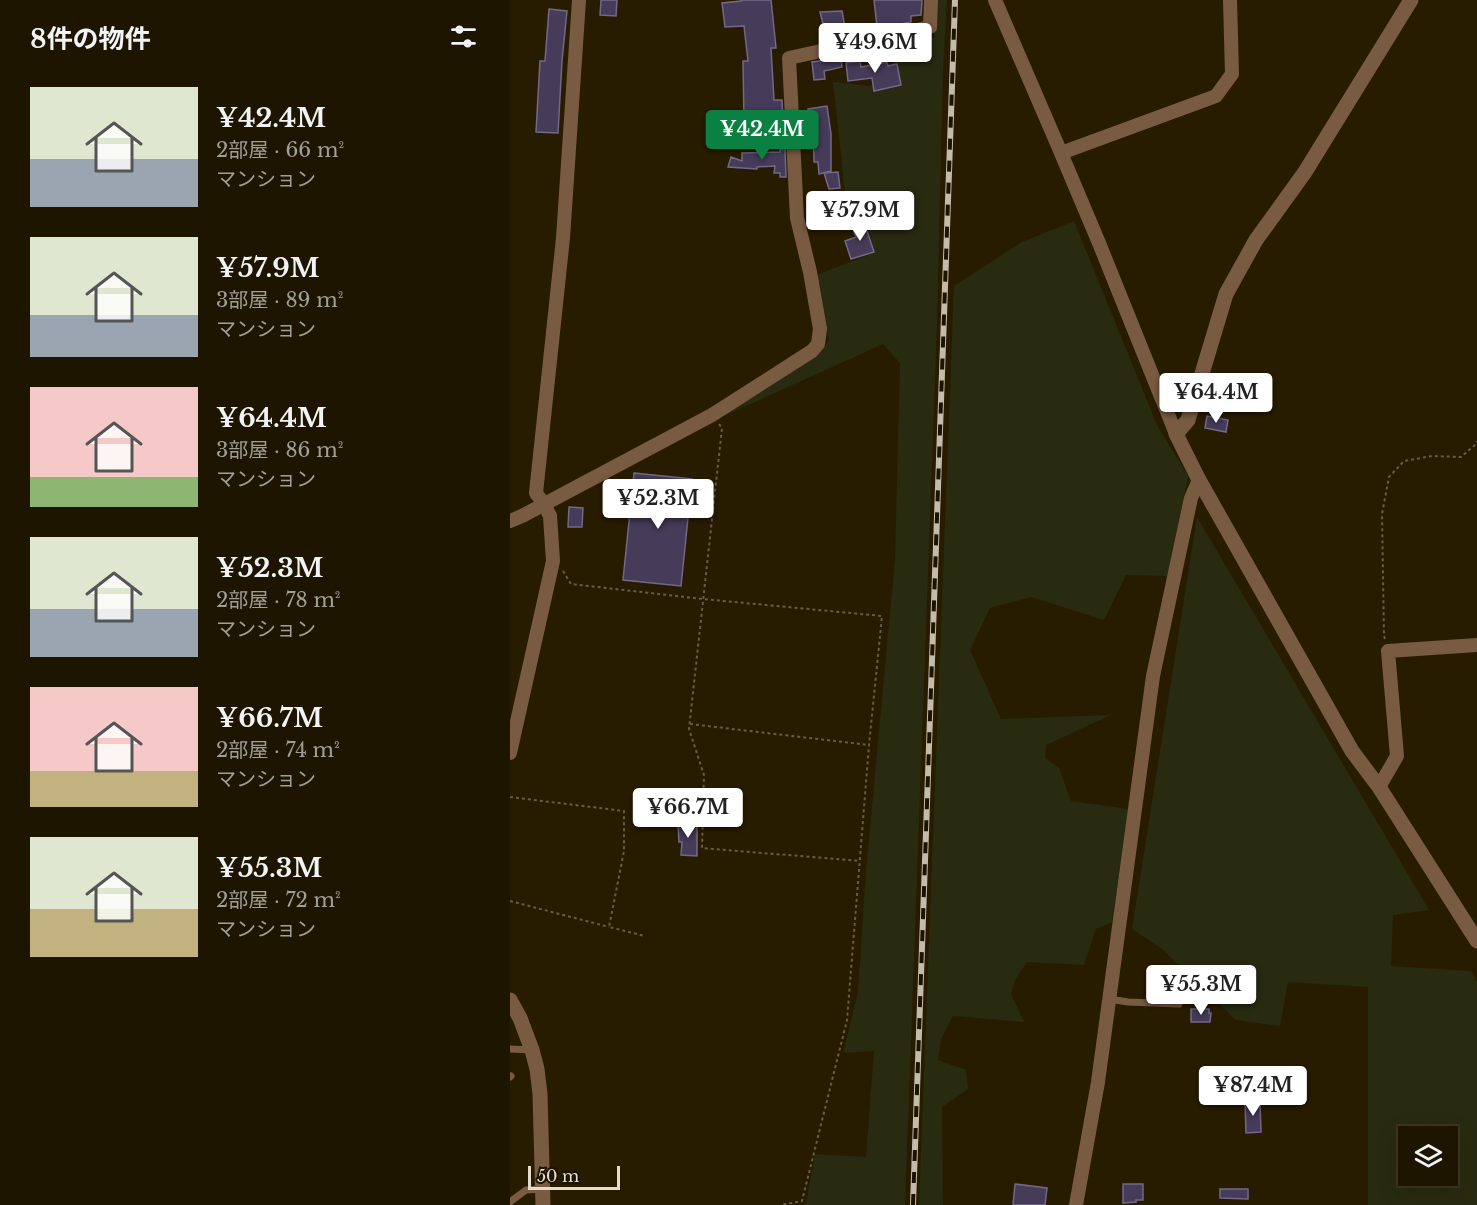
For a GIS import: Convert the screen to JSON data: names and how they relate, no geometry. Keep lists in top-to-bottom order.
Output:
{
  "scale_bar": "50 m",
  "page": {
    "heading": "8件の物件",
    "price": [
      "¥49.6M",
      "¥42.4M",
      "¥57.9M",
      "¥64.4M",
      "¥52.3M",
      "¥66.7M",
      "¥55.3M",
      "¥87.4M"
    ],
    "list": [
      {
        "name": "¥42.4M",
        "note": "2部屋 · 66 m² · マンション"
      },
      {
        "name": "¥57.9M",
        "note": "3部屋 · 89 m² · マンション"
      },
      {
        "name": "¥64.4M",
        "note": "3部屋 · 86 m² · マンション"
      },
      {
        "name": "¥52.3M",
        "note": "2部屋 · 78 m² · マンション"
      },
      {
        "name": "¥66.7M",
        "note": "2部屋 · 74 m² · マンション"
      },
      {
        "name": "¥55.3M",
        "note": "2部屋 · 72 m² · マンション"
      }
    ],
    "scale": "50 m"
  }
}
